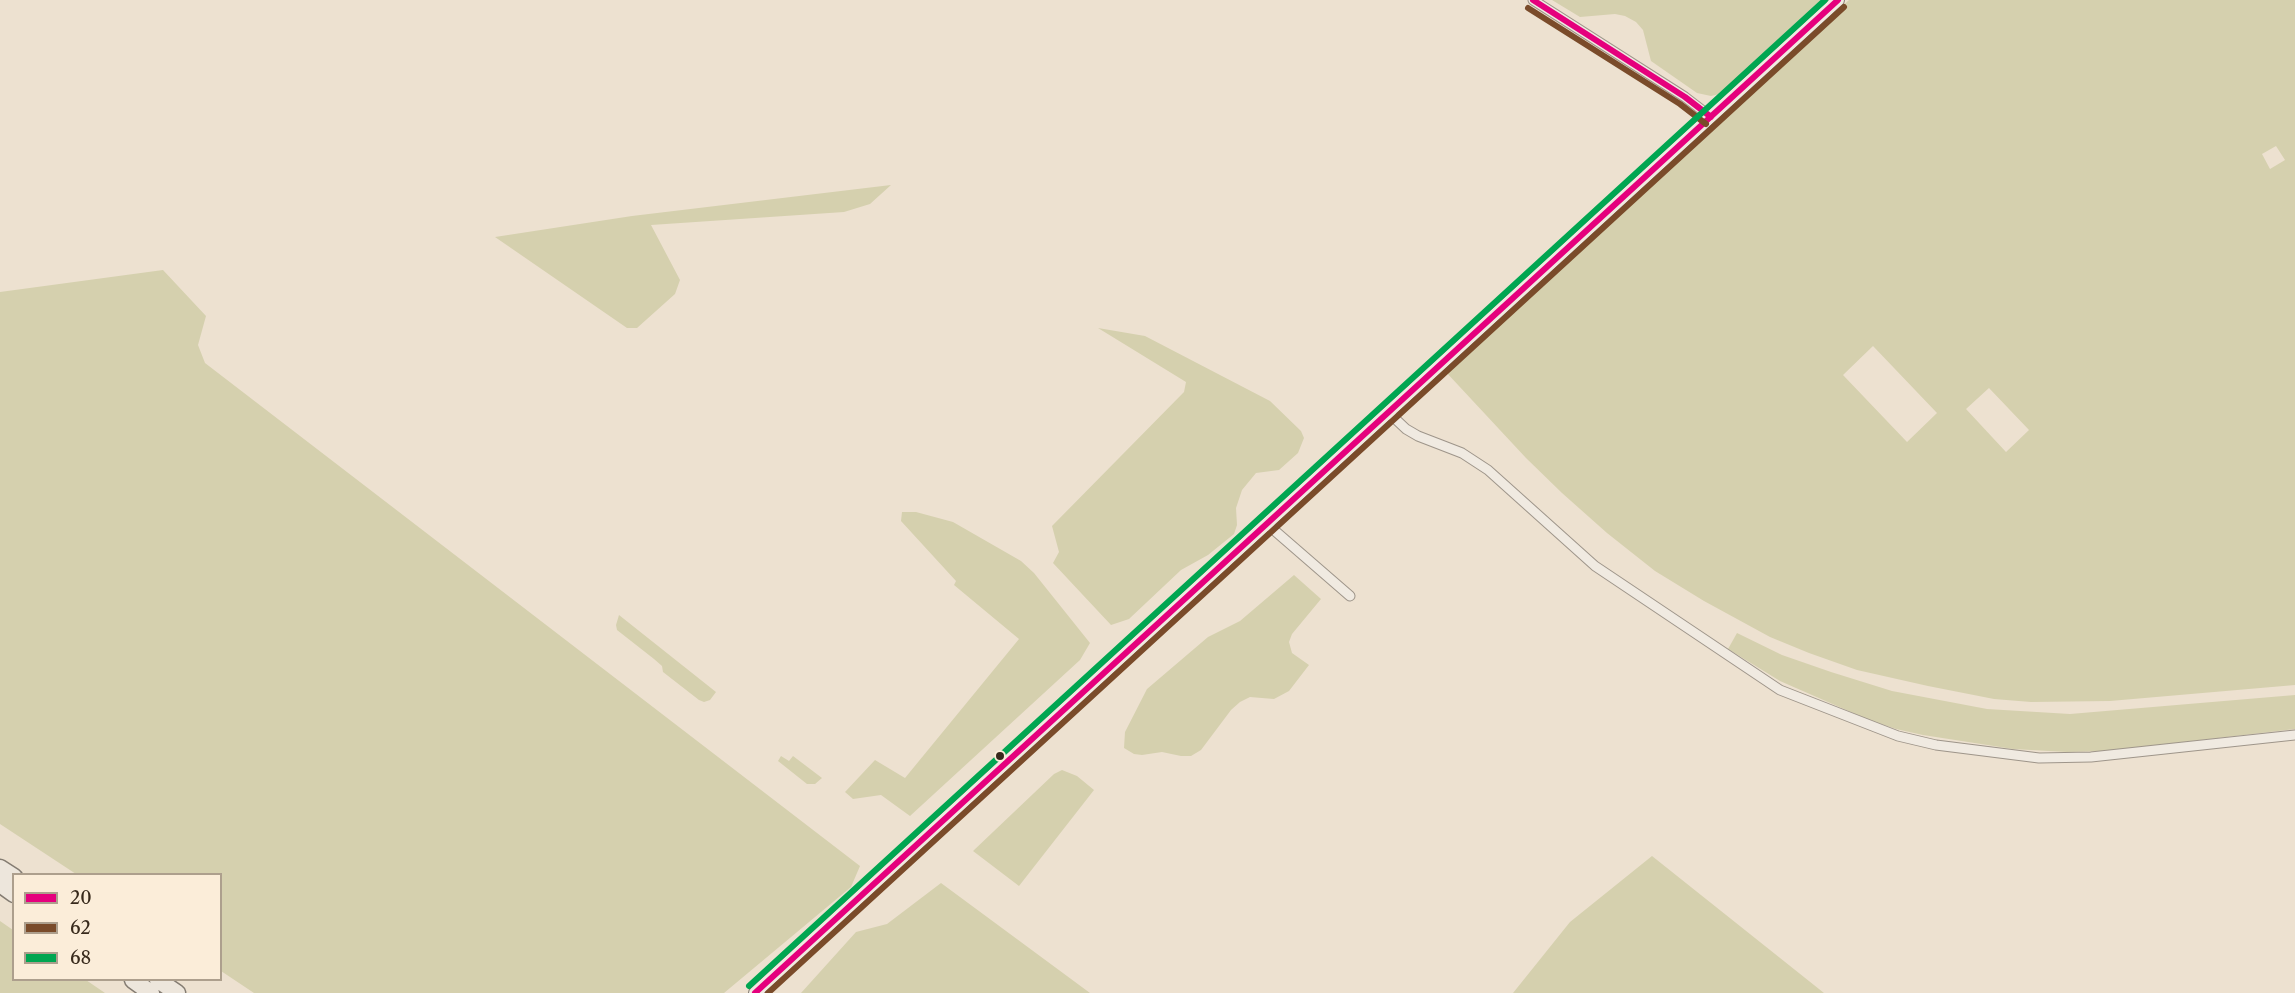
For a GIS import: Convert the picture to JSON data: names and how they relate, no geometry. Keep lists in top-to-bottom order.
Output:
{
  "lines": ["transit line 20", "transit line 68", "transit line 62"],
  "legend": ["20", "62", "68"]
}
